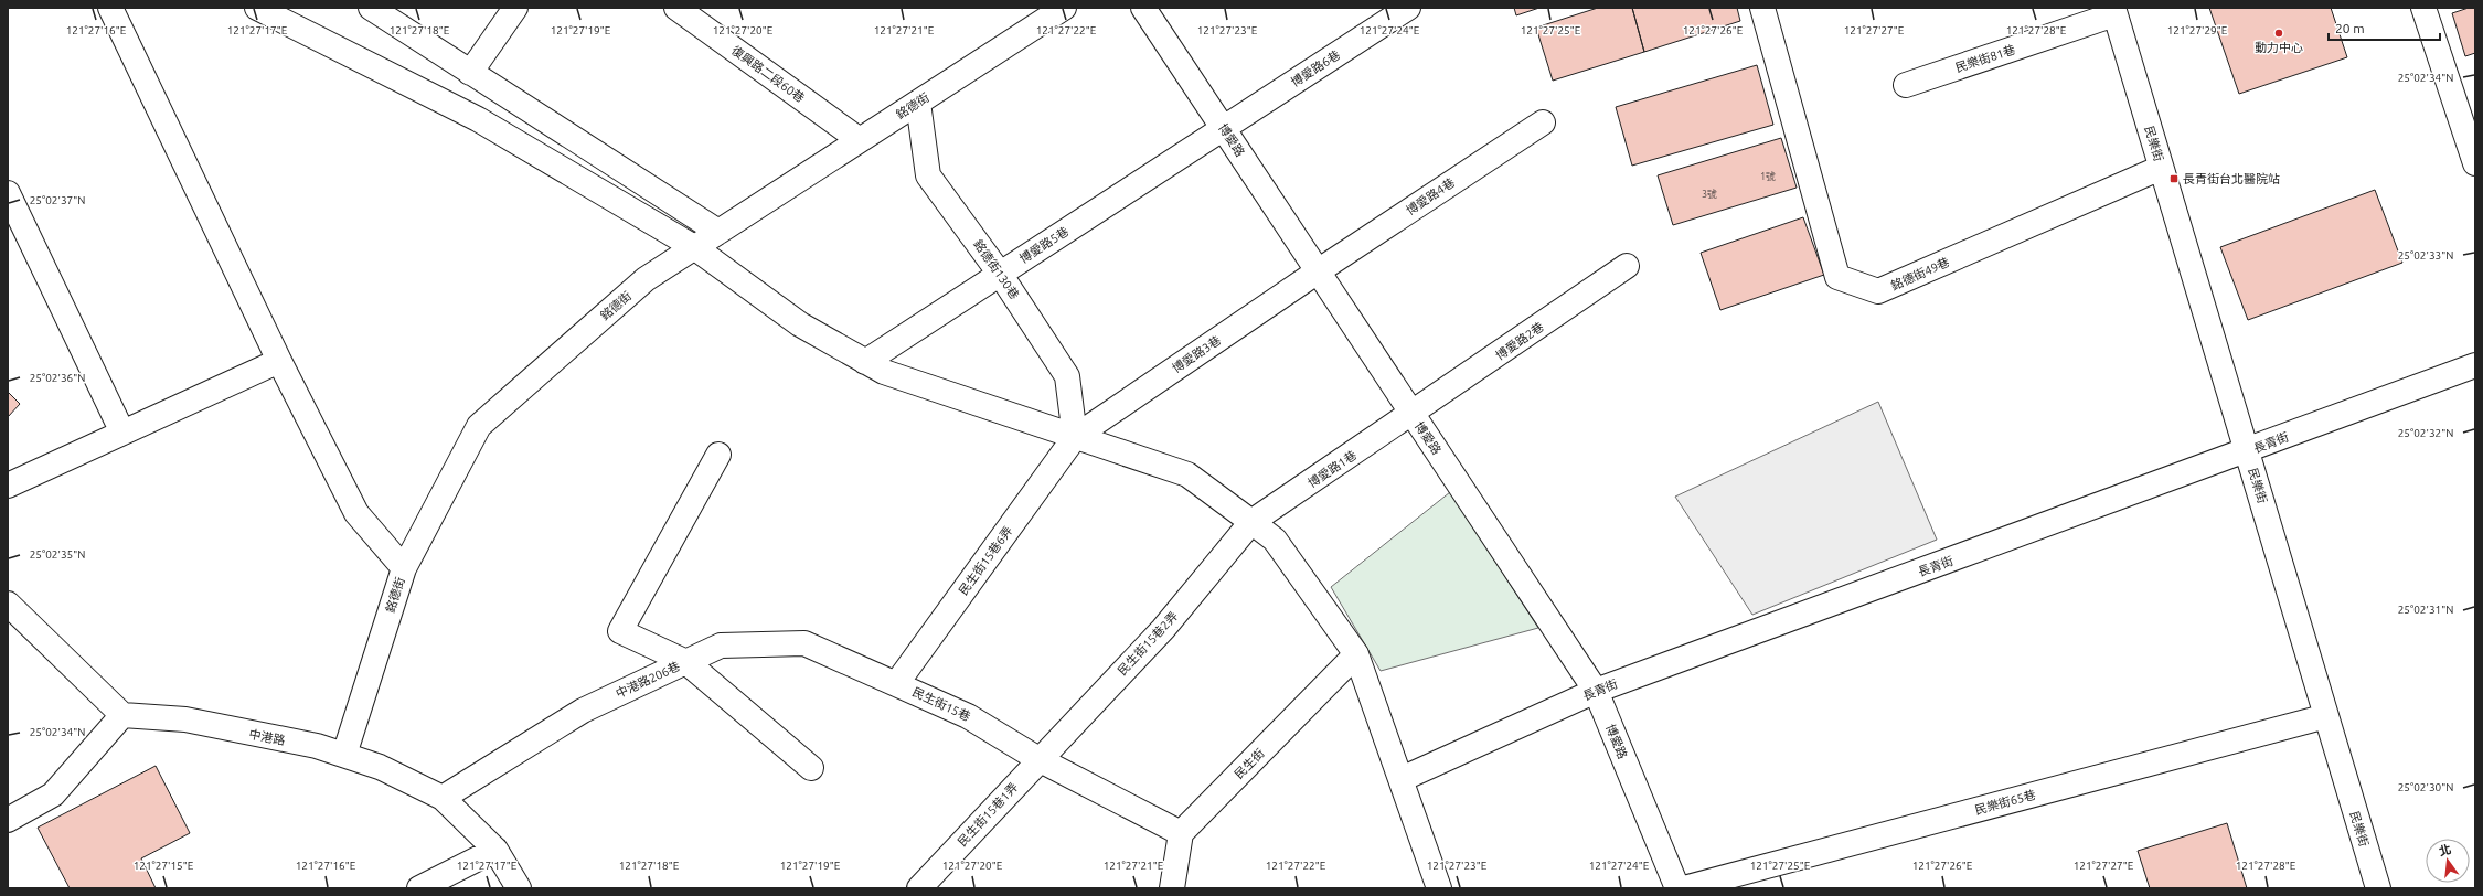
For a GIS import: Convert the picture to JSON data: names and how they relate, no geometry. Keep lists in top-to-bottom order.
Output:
{
  "streets": {
    "street": [
      "民樂街81巷",
      "博愛路6巷",
      "復興路二段60巷",
      "銘德街",
      "博愛路",
      "民樂街",
      "博愛路4巷",
      "博愛路5巷",
      "銘德街130巷",
      "銘德街49巷",
      "博愛路2巷",
      "博愛路3巷",
      "長青街",
      "博愛路1巷",
      "民生街15巷6弄",
      "民生街15巷2弄",
      "中港路206巷",
      "民生街15巷",
      "中港路",
      "民生街",
      "民樂街65巷",
      "民生街15巷1弄"
    ]
  },
  "crossings": [
    ["民樂街81巷", "民樂街"],
    ["博愛路6巷", "博愛路"],
    ["博愛路6巷", "博愛路5巷"],
    ["復興路二段60巷", "銘德街"],
    ["銘德街", "銘德街130巷"],
    ["銘德街", "中港路"],
    ["博愛路", "博愛路4巷"],
    ["博愛路", "博愛路5巷"],
    ["博愛路", "博愛路2巷"],
    ["博愛路", "博愛路3巷"],
    ["博愛路", "長青街"],
    ["博愛路", "博愛路1巷"],
    ["民樂街", "銘德街49巷"],
    ["民樂街", "長青街"],
    ["民樂街", "民樂街65巷"],
    ["博愛路4巷", "博愛路3巷"],
    ["博愛路5巷", "銘德街130巷"],
    ["銘德街130巷", "博愛路3巷"],
    ["銘德街130巷", "民生街15巷6弄"],
    ["博愛路2巷", "博愛路1巷"],
    ["博愛路3巷", "民生街15巷6弄"],
    ["博愛路1巷", "民生街15巷2弄"],
    ["民生街15巷6弄", "民生街15巷"],
    ["民生街15巷2弄", "民生街15巷"],
    ["民生街15巷2弄", "民生街15巷1弄"],
    ["中港路206巷", "民生街15巷"],
    ["中港路206巷", "中港路"],
    ["民生街15巷", "民生街"],
    ["民生街15巷", "民生街15巷1弄"]
  ],
  "places": {
    "other": ["動力中心"],
    "transit": ["長青街台北醫院站"]
  },
  "house_numbers": ["1號", "3號"],
  "scale_bar": "20 m",
  "north": "top",
  "coordinates": [
    "121°27'16\"E",
    "121°27'17\"E",
    "121°27'18\"E",
    "121°27'19\"E",
    "121°27'20\"E",
    "121°27'21\"E",
    "121°27'22\"E",
    "121°27'23\"E",
    "121°27'24\"E",
    "121°27'25\"E",
    "121°27'26\"E",
    "121°27'27\"E",
    "121°27'28\"E",
    "121°27'29\"E",
    "25°02'34\"N",
    "25°02'37\"N",
    "25°02'33\"N",
    "25°02'36\"N",
    "25°02'32\"N",
    "25°02'35\"N",
    "25°02'31\"N",
    "25°02'30\"N",
    "121°27'15\"E"
  ]
}
